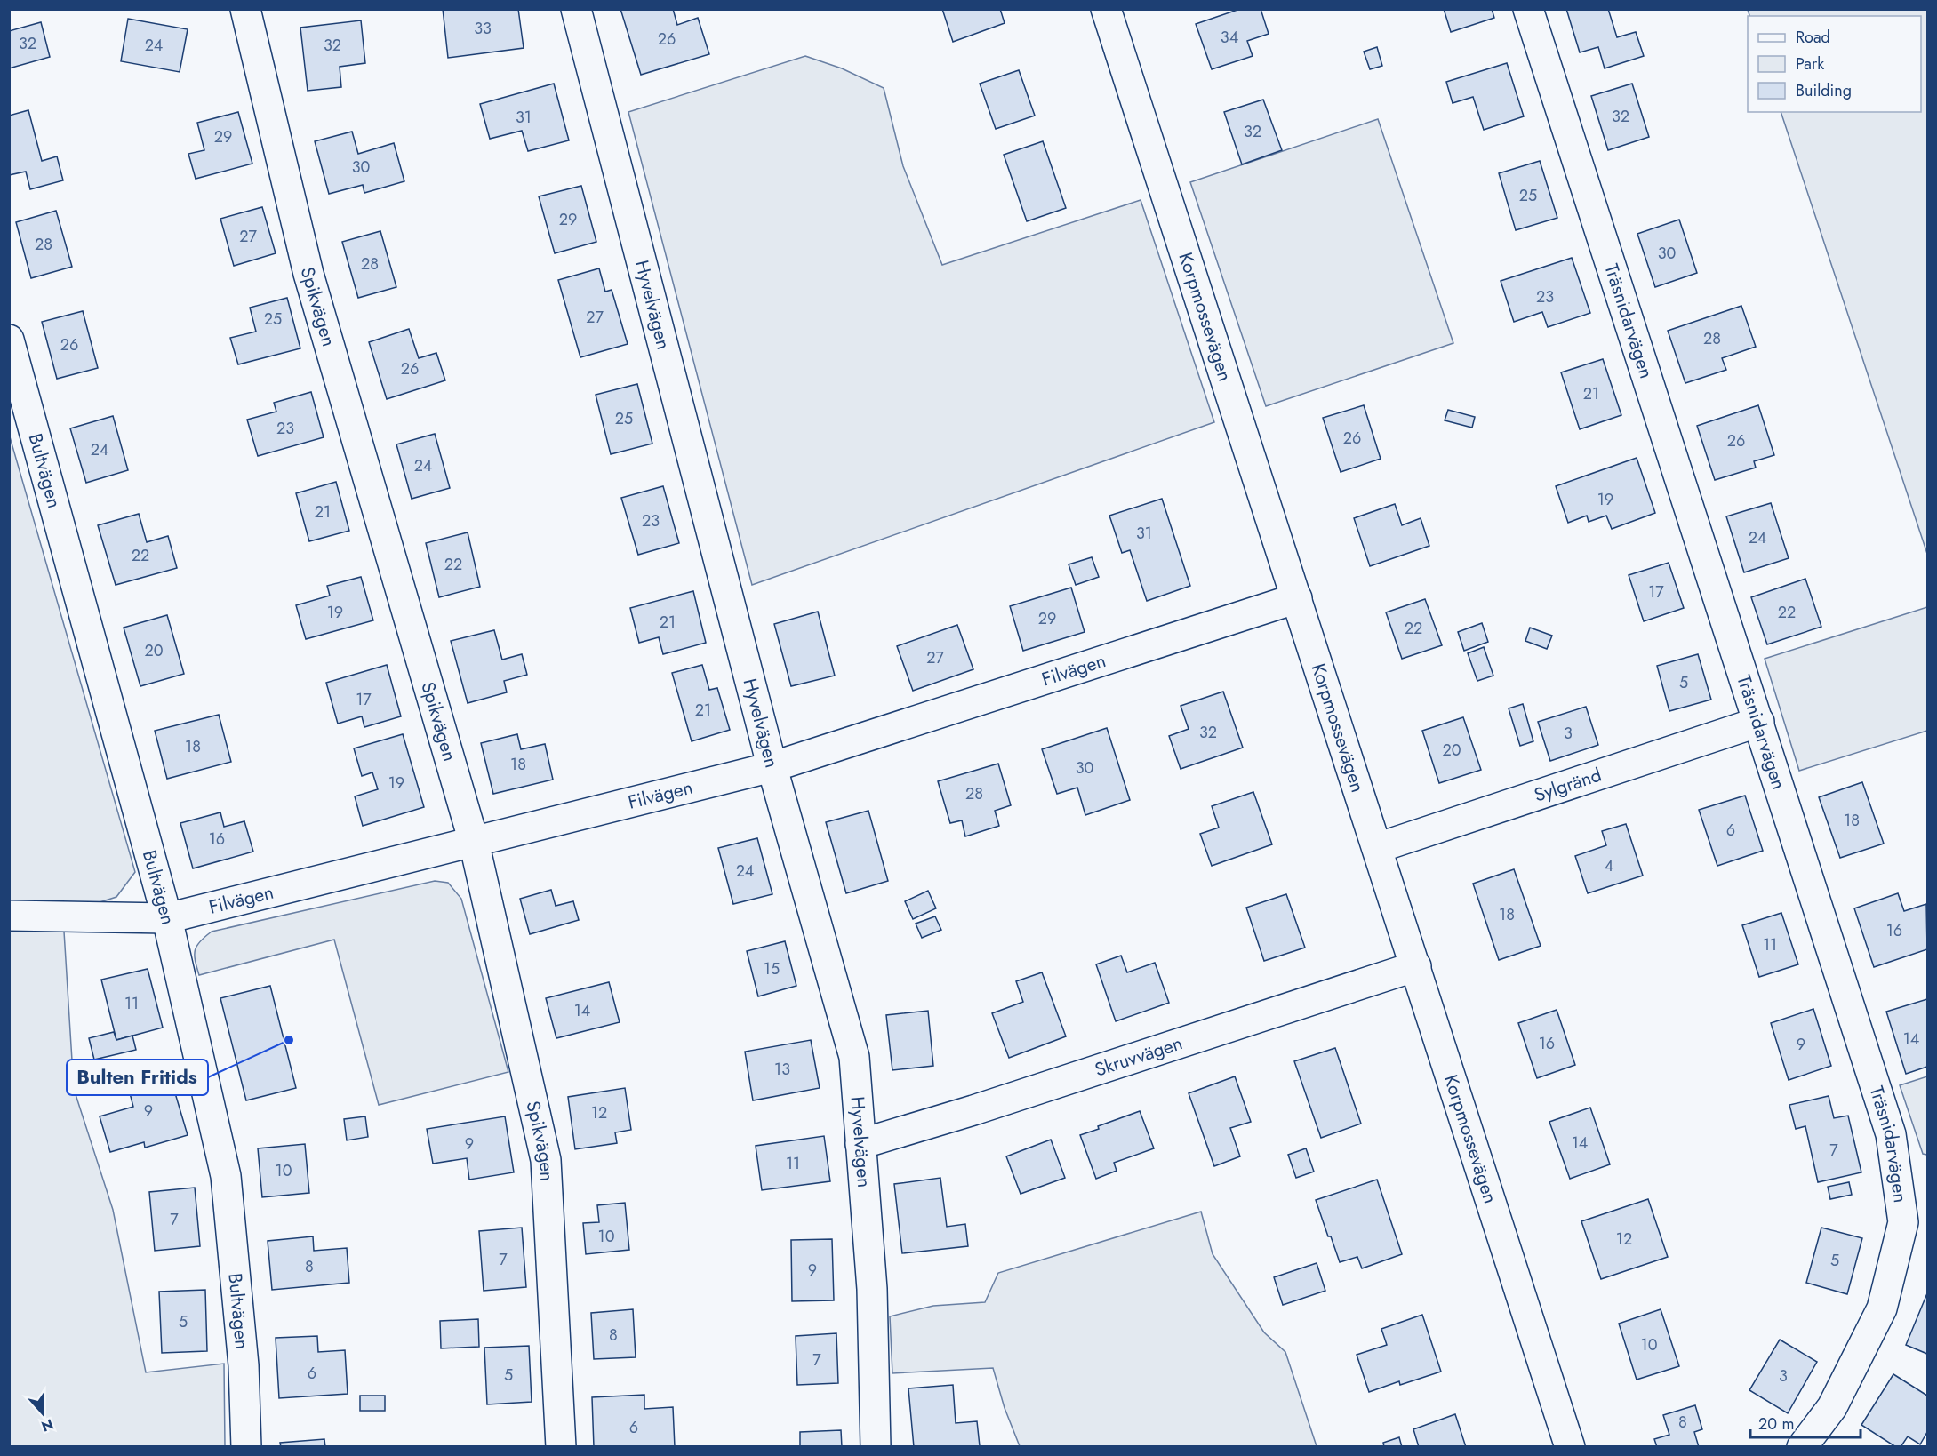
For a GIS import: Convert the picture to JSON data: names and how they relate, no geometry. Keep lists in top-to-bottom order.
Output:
{
  "streets": {
    "street": [
      "Hyvelvägen",
      "Spikvägen",
      "Korpmossevägen",
      "Träsnidarvägen",
      "Bultvägen",
      "Filvägen",
      "Sylgränd",
      "Skruvvägen"
    ]
  },
  "crossings": [
    ["Hyvelvägen", "Filvägen"],
    ["Hyvelvägen", "Skruvvägen"],
    ["Spikvägen", "Filvägen"],
    ["Korpmossevägen", "Filvägen"],
    ["Korpmossevägen", "Sylgränd"],
    ["Korpmossevägen", "Skruvvägen"],
    ["Träsnidarvägen", "Sylgränd"],
    ["Bultvägen", "Filvägen"]
  ],
  "places": ["Bulten Fritids"],
  "house_numbers": [
    "33",
    "34",
    "26",
    "32",
    "24",
    "32",
    "32",
    "31",
    "32",
    "29",
    "30",
    "25",
    "29",
    "27",
    "28",
    "30",
    "28",
    "23",
    "27",
    "25",
    "28",
    "26",
    "26",
    "21",
    "25",
    "23",
    "26",
    "26",
    "24",
    "24",
    "19",
    "21",
    "23",
    "31",
    "24",
    "22",
    "22",
    "17",
    "19",
    "22",
    "29",
    "21",
    "22",
    "20",
    "27",
    "5",
    "17",
    "21",
    "32",
    "3",
    "18",
    "20",
    "18",
    "30",
    "19",
    "28",
    "18",
    "6",
    "16",
    "4",
    "24",
    "18",
    "16",
    "11",
    "15",
    "11",
    "14",
    "14",
    "16",
    "9",
    "13",
    "9",
    "12",
    "14",
    "9",
    "7",
    "11",
    "10",
    "7",
    "10",
    "12",
    "7",
    "5",
    "8",
    "9",
    "5",
    "8",
    "10",
    "7",
    "6",
    "5",
    "3",
    "8",
    "6"
  ],
  "legend": ["Road", "Park", "Building"],
  "scale_bar": "20 m",
  "north": "bottom"
}
